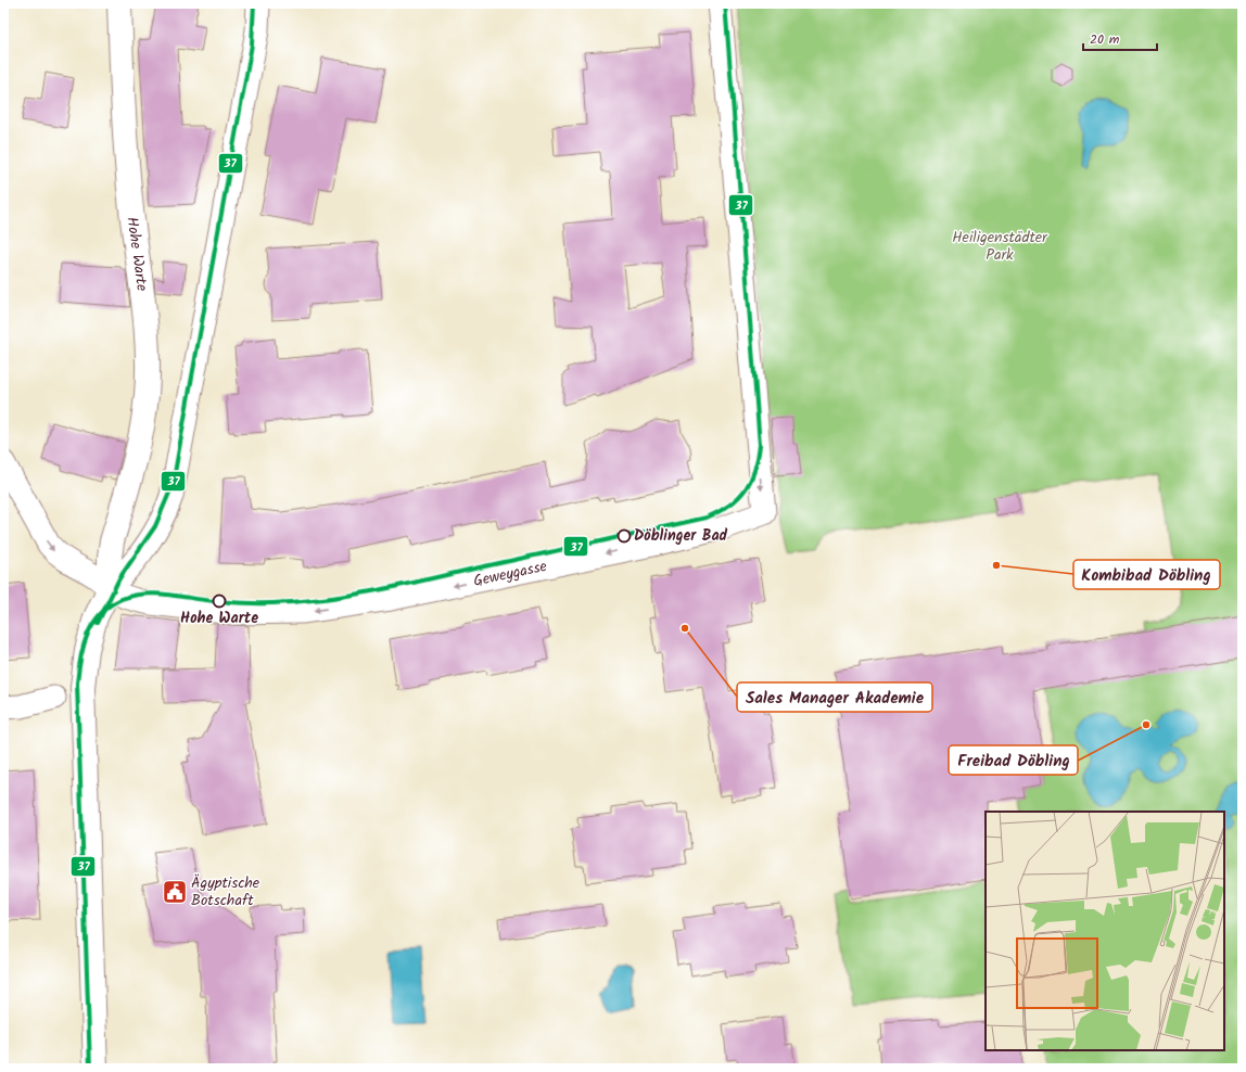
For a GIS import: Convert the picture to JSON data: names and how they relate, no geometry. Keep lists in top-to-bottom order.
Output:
{
  "streets": {
    "street": ["Hohe Warte", "Geweygasse"]
  },
  "crossings": [
    ["Hohe Warte", "Geweygasse"]
  ],
  "parks": ["Heiligenstädter Park"],
  "places": {
    "other": [
      "Döblinger Bad",
      "Kombibad Döbling",
      "Hohe Warte",
      "Sales Manager Akademie",
      "Freibad Döbling"
    ],
    "public building": ["Ägyptische Botschaft"]
  },
  "lines": ["transit line 37"],
  "scale_bar": "20 m"
}
